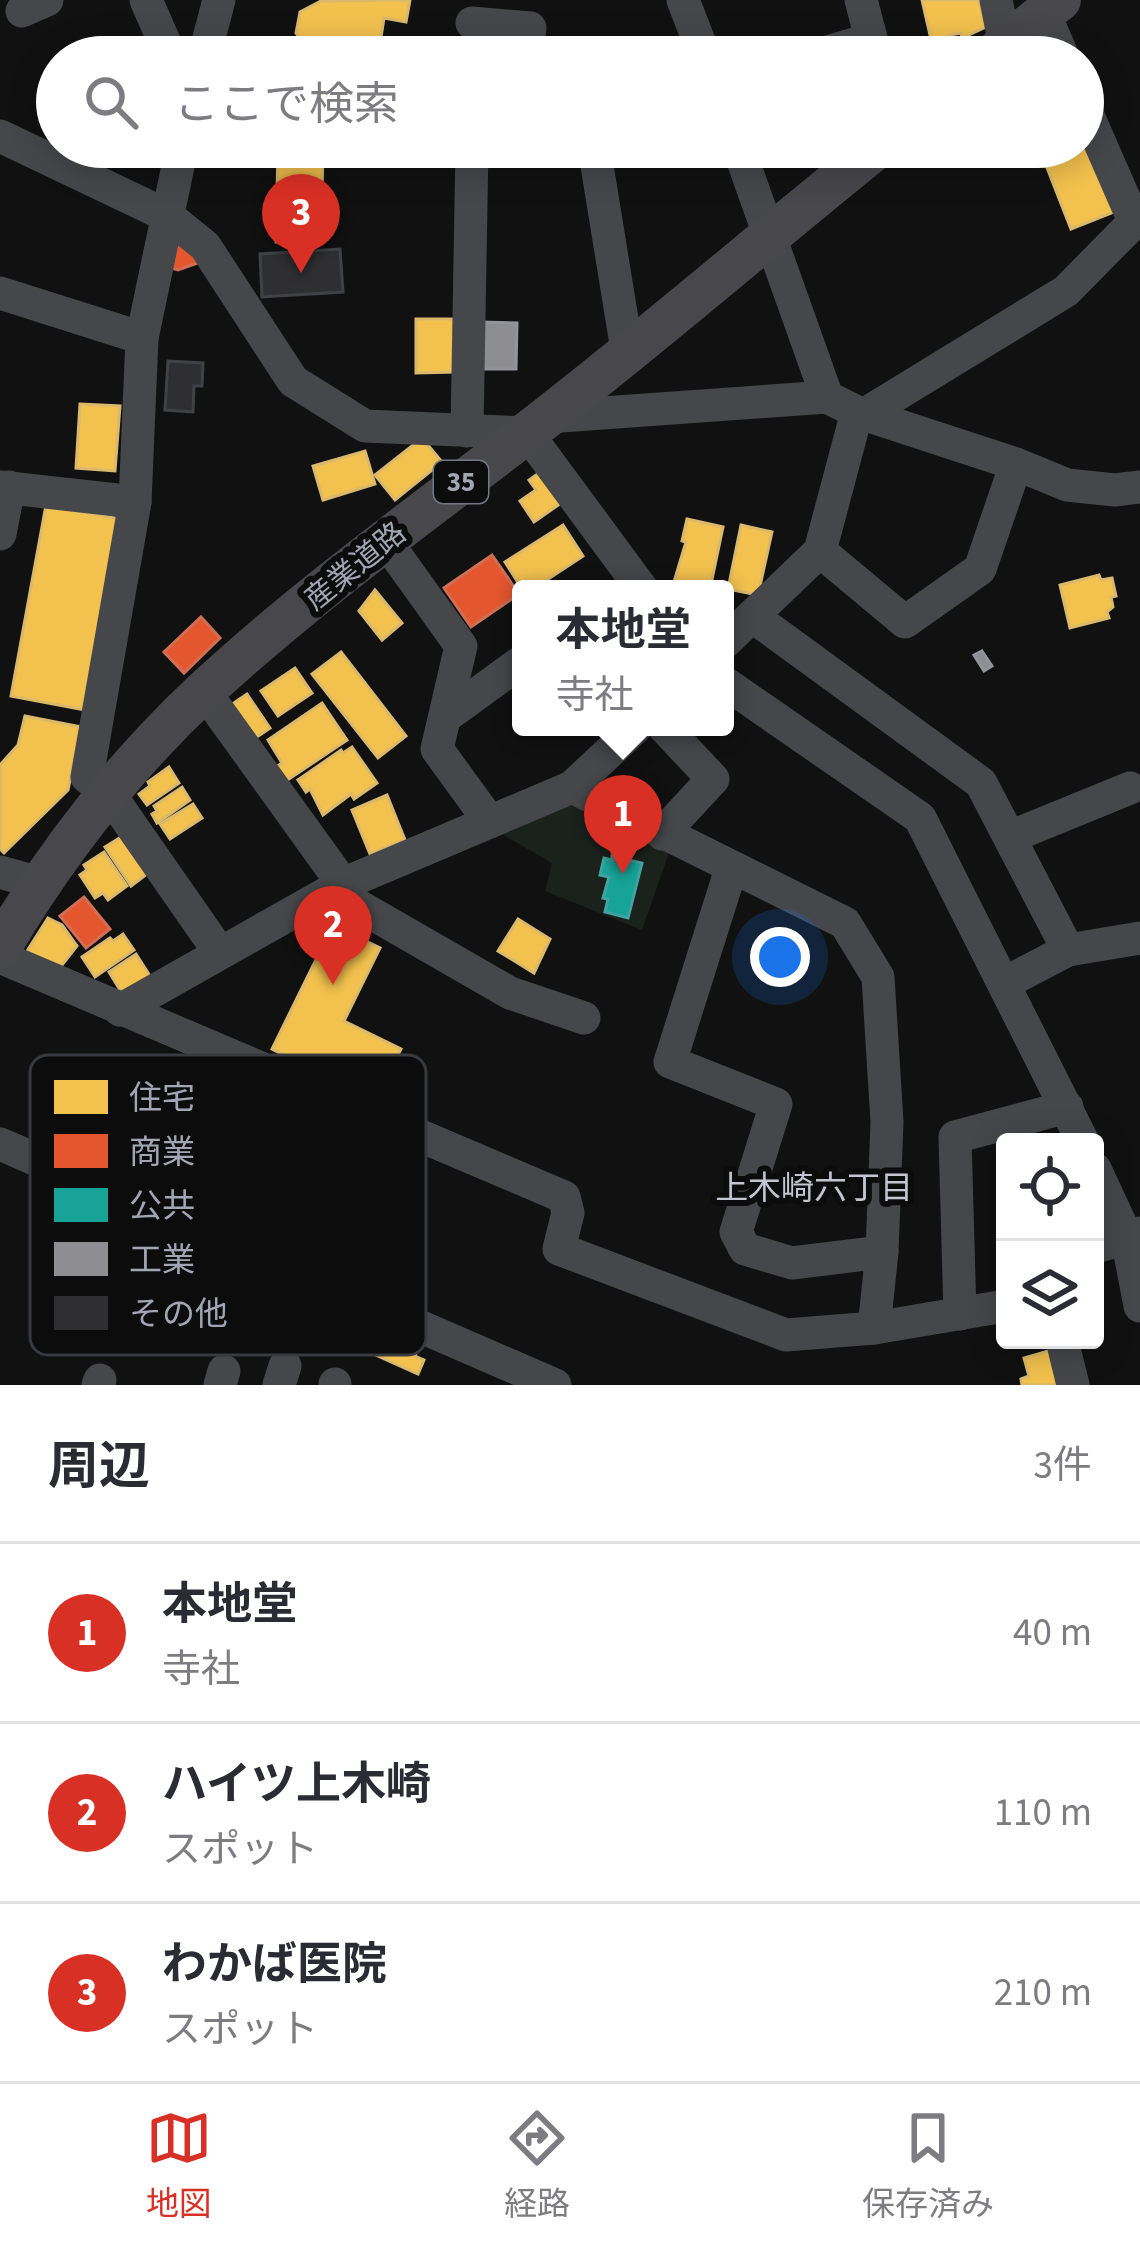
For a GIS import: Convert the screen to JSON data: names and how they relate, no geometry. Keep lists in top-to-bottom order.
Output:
{
  "streets": {
    "main road": ["35", "産業道路"]
  },
  "districts": ["上木崎六丁目"],
  "legend": [
    "住宅",
    "商業",
    "公共",
    "工業",
    "その他"
  ],
  "page": {
    "search": "ここで検索",
    "pins": ["3", "1", "2"],
    "popup": ["本地堂", "寺社"],
    "heading": ["周辺", "3件"],
    "list": [
      {
        "mark": "1",
        "name": "本地堂",
        "note": "寺社",
        "value": "40 m"
      },
      {
        "mark": "2",
        "name": "ハイツ上木崎",
        "note": "スポット",
        "value": "110 m"
      },
      {
        "mark": "3",
        "name": "わかば医院",
        "note": "スポット",
        "value": "210 m"
      }
    ],
    "nav": ["地図", "経路", "保存済み"]
  }
}
